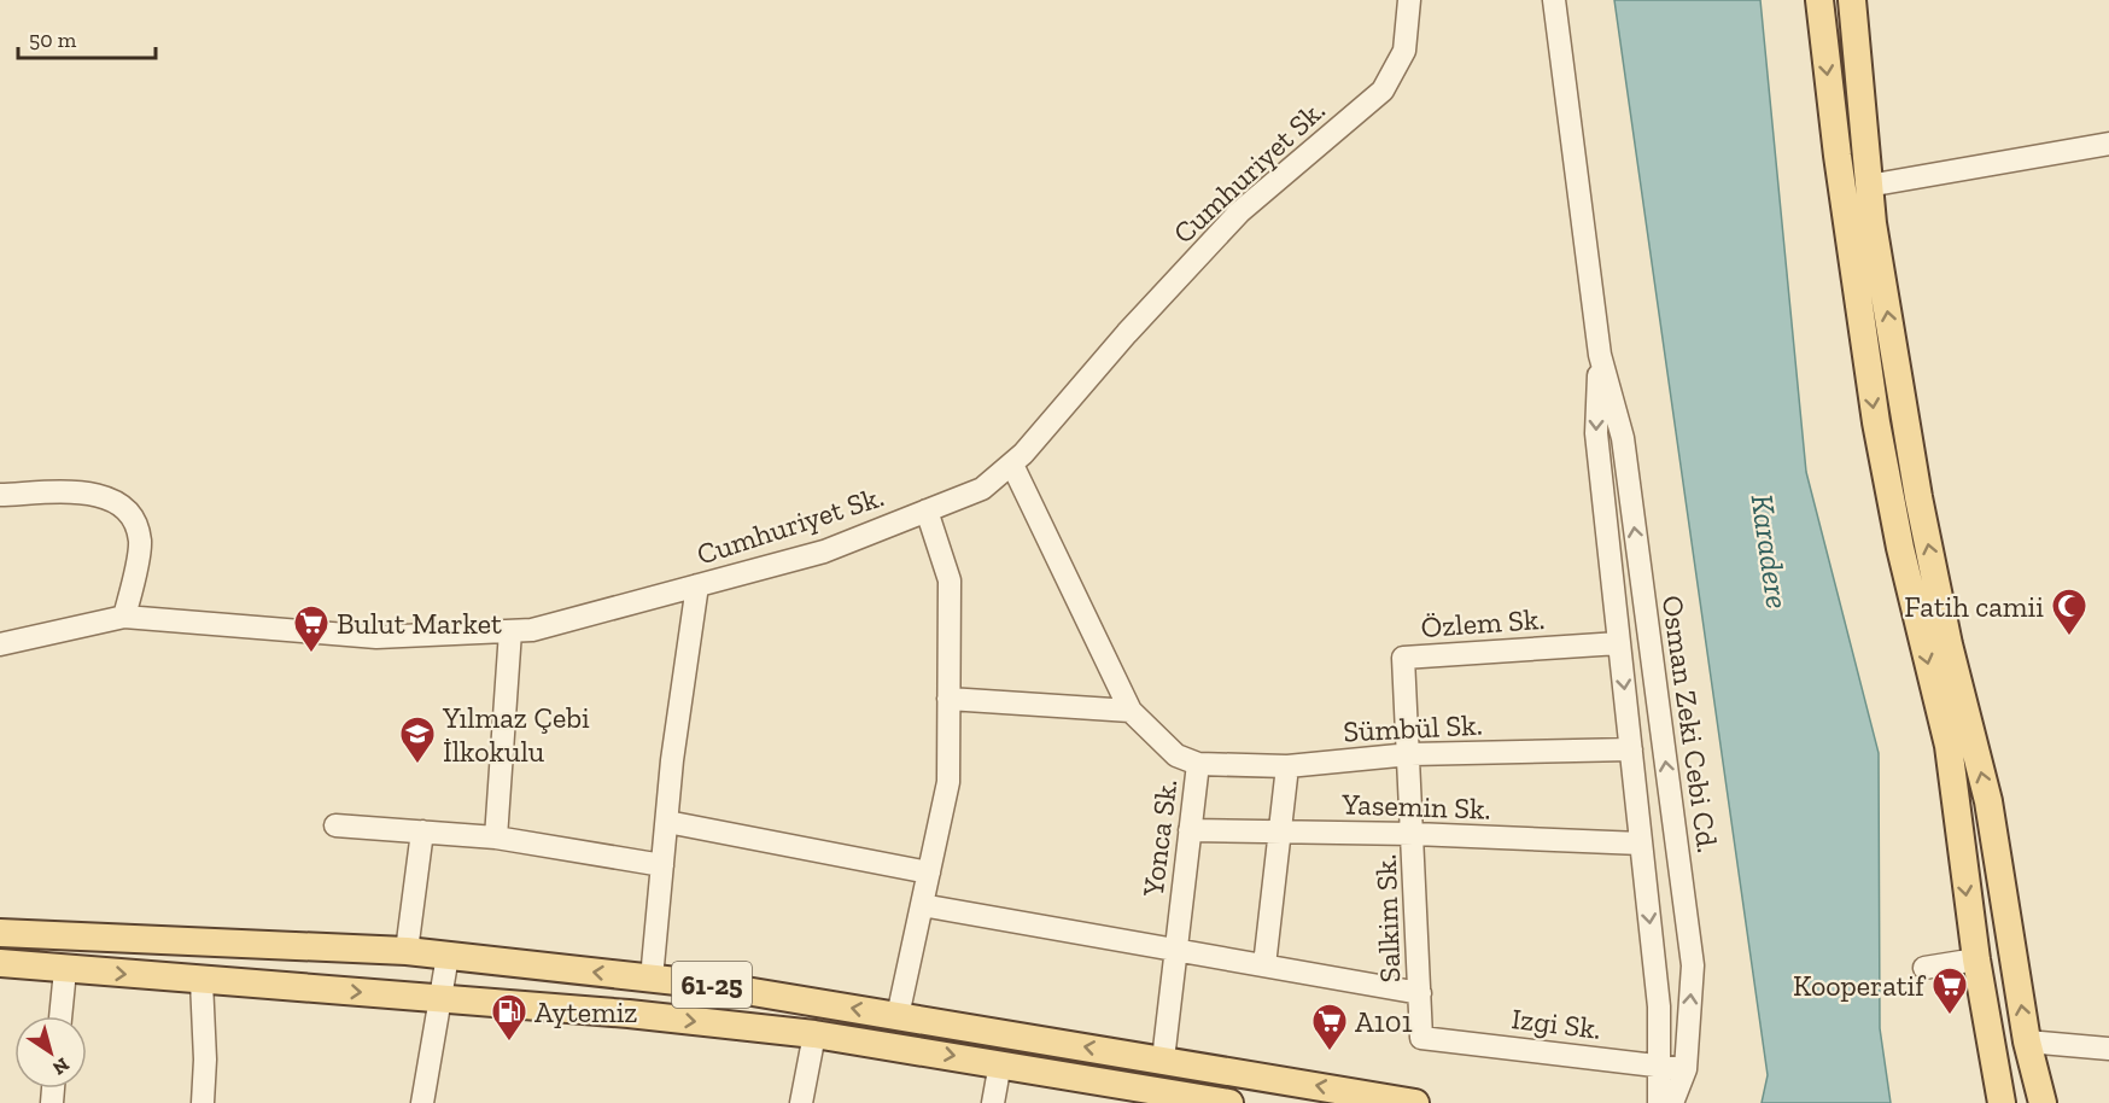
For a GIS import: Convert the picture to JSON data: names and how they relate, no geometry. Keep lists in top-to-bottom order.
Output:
{
  "streets": {
    "main road": ["61-25"],
    "street": [
      "Cumhuriyet Sk.",
      "Özlem Sk.",
      "Osman Zeki Cebi Cd.",
      "Sümbül Sk.",
      "Yasemin Sk.",
      "Yonca Sk.",
      "Salkim Sk.",
      "Izgi Sk."
    ]
  },
  "crossings": [
    ["Cumhuriyet Sk.", "Yonca Sk."],
    ["Özlem Sk.", "Osman Zeki Cebi Cd."],
    ["Özlem Sk.", "Sümbül Sk."],
    ["Özlem Sk.", "Salkim Sk."],
    ["Osman Zeki Cebi Cd.", "Sümbül Sk."],
    ["Osman Zeki Cebi Cd.", "Yasemin Sk."],
    ["Osman Zeki Cebi Cd.", "Izgi Sk."],
    ["Sümbül Sk.", "Yonca Sk."],
    ["Sümbül Sk.", "Salkim Sk."],
    ["Yasemin Sk.", "Yonca Sk."],
    ["Yasemin Sk.", "Salkim Sk."],
    ["Yonca Sk.", "61-25"],
    ["Salkim Sk.", "Izgi Sk."]
  ],
  "water": ["Karadere"],
  "places": {
    "mosque": ["Fatih camii"],
    "supermarket": ["Bulut Market", "Kooperatif", "A101"],
    "school or university": ["Yılmaz Çebi İlkokulu"],
    "fuel station": ["Aytemiz"]
  },
  "scale_bar": "50 m",
  "north": "bottom right"
}
